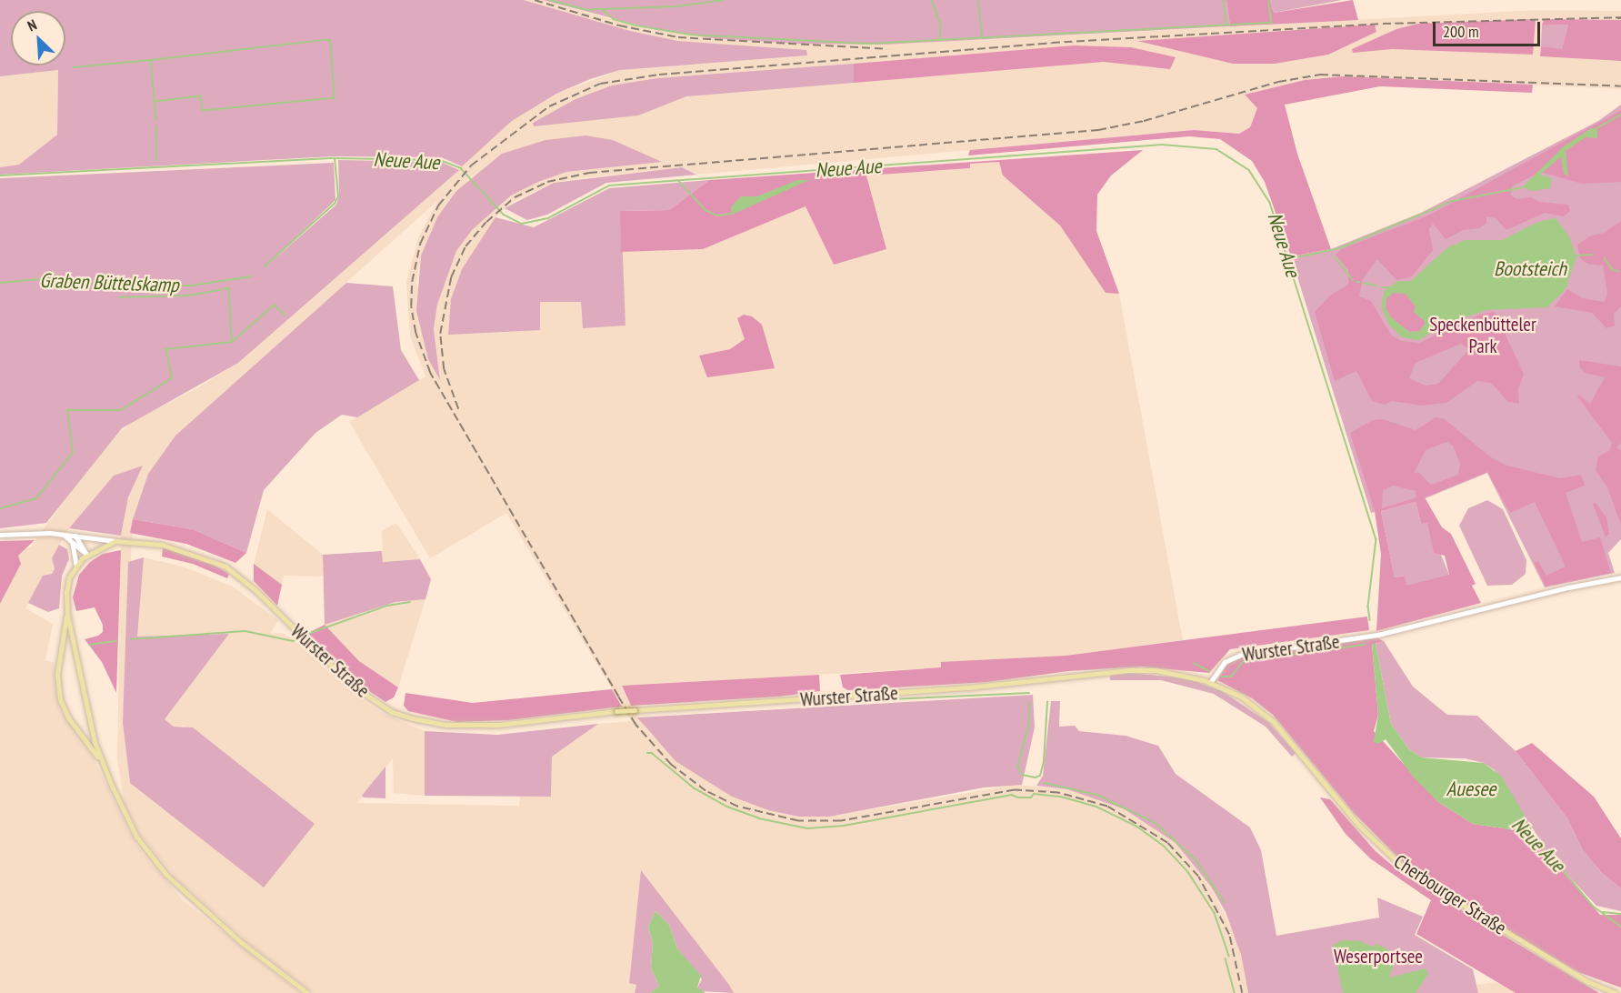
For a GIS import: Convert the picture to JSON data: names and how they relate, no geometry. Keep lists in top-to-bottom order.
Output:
{
  "streets": {
    "main road": ["Wurster Straße", "Cherbourger Straße"]
  },
  "crossings": [
    ["Wurster Straße", "Cherbourger Straße"]
  ],
  "water": [
    "Neue Aue",
    "Bootsteich",
    "Graben Büttelskamp",
    "Auesee"
  ],
  "parks": ["Speckenbütteler Park", "Weserportsee"],
  "scale_bar": "200 m",
  "north": "top left"
}
